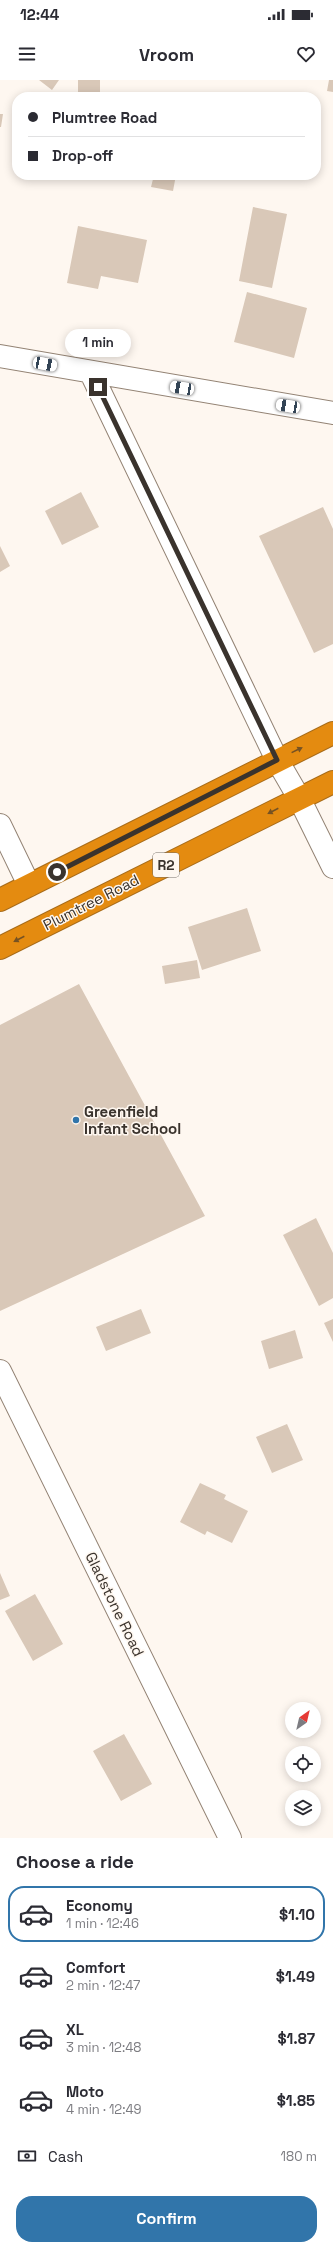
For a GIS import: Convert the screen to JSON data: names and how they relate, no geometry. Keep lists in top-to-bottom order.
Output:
{
  "streets": {
    "highway": ["R2", "Plumtree Road"],
    "street": ["Gladstone Road"]
  },
  "places": ["Greenfield Infant School"],
  "north": "top right",
  "page": {
    "status": "12:44",
    "header": "Vroom",
    "banner": ["Plumtree Road", "Drop-off"],
    "bubble": "1 min",
    "heading": "Choose a ride",
    "list": [
      {
        "name": "Economy",
        "note": "1 min · 12:46",
        "value": "$1.10"
      },
      {
        "name": "Comfort",
        "note": "2 min · 12:47",
        "value": "$1.49"
      },
      {
        "name": "XL",
        "note": "3 min · 12:48",
        "value": "$1.87"
      },
      {
        "name": "Moto",
        "note": "4 min · 12:49",
        "value": "$1.85"
      }
    ],
    "pay": ["Cash", "180 m"],
    "buttons": "Confirm"
  }
}
